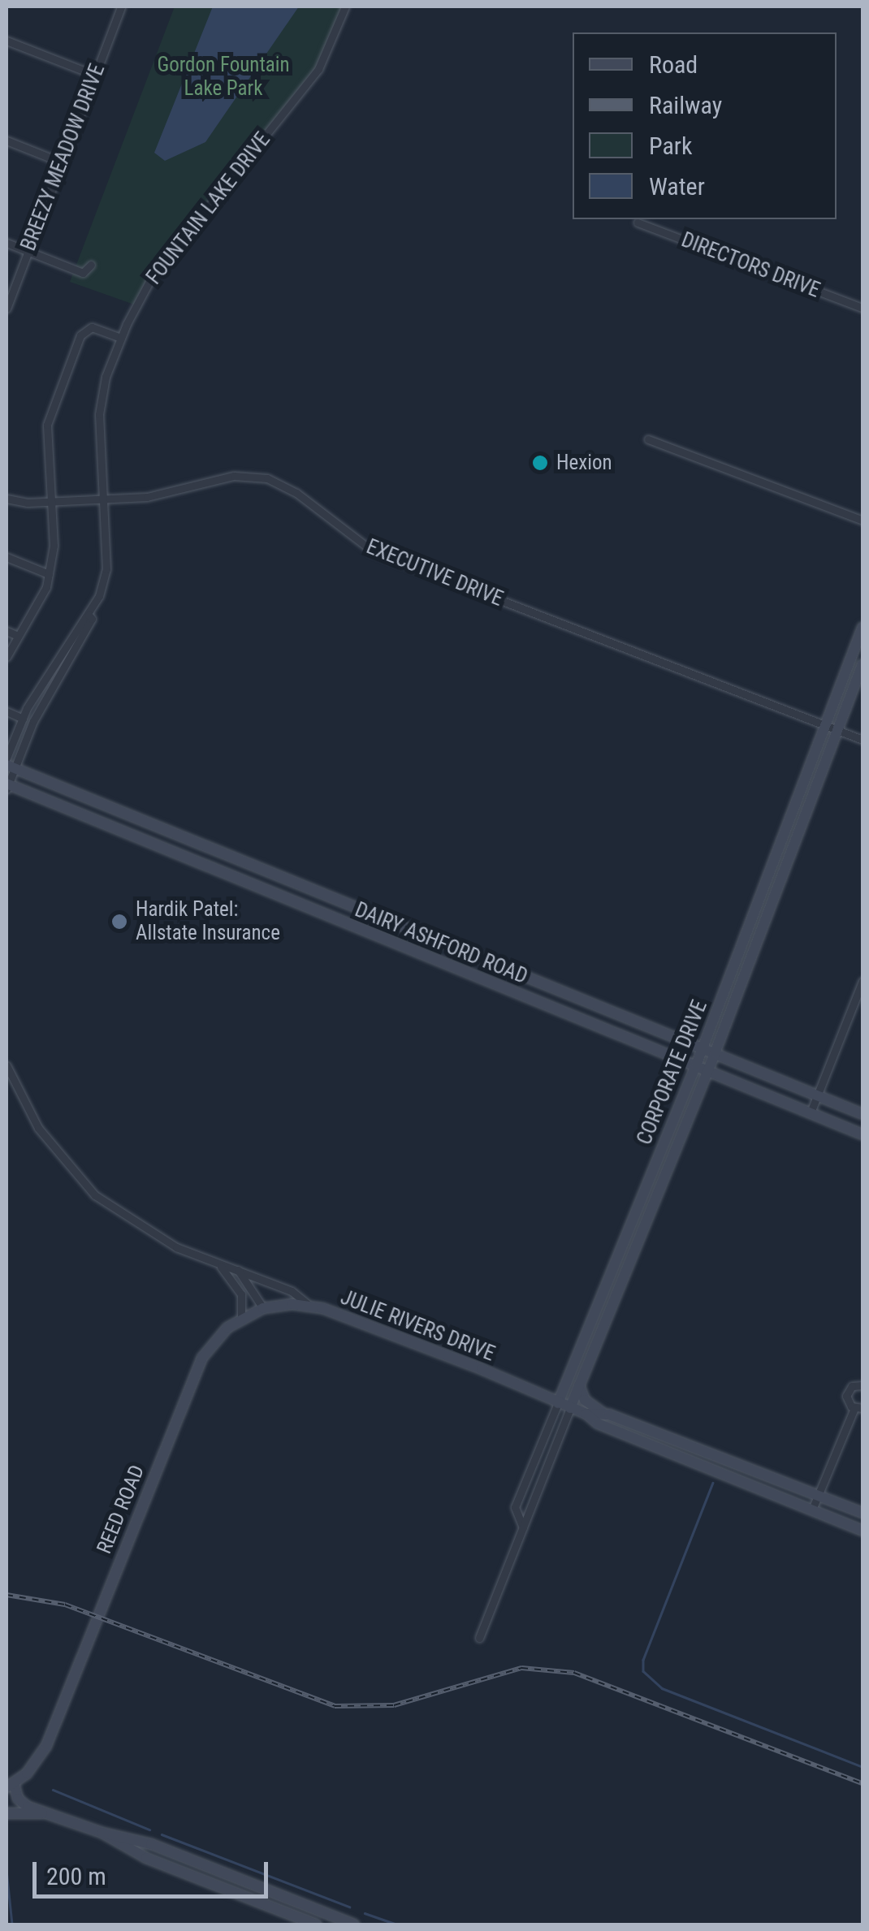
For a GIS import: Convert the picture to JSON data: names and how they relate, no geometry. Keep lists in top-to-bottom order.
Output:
{
  "streets": {
    "street": [
      "BREEZY MEADOW DRIVE",
      "FOUNTAIN LAKE DRIVE",
      "DIRECTORS DRIVE",
      "EXECUTIVE DRIVE",
      "DAIRY ASHFORD ROAD",
      "CORPORATE DRIVE",
      "JULIE RIVERS DRIVE",
      "REED ROAD"
    ]
  },
  "crossings": [
    ["FOUNTAIN LAKE DRIVE", "EXECUTIVE DRIVE"],
    ["FOUNTAIN LAKE DRIVE", "DAIRY ASHFORD ROAD"],
    ["EXECUTIVE DRIVE", "CORPORATE DRIVE"],
    ["DAIRY ASHFORD ROAD", "CORPORATE DRIVE"],
    ["CORPORATE DRIVE", "JULIE RIVERS DRIVE"],
    ["JULIE RIVERS DRIVE", "REED ROAD"]
  ],
  "parks": ["Gordon Fountain Lake Park"],
  "places": ["Hexion", "Hardik Patel: Allstate Insurance"],
  "legend": [
    "Road",
    "Railway",
    "Park",
    "Water"
  ],
  "scale_bar": "200 m"
}
